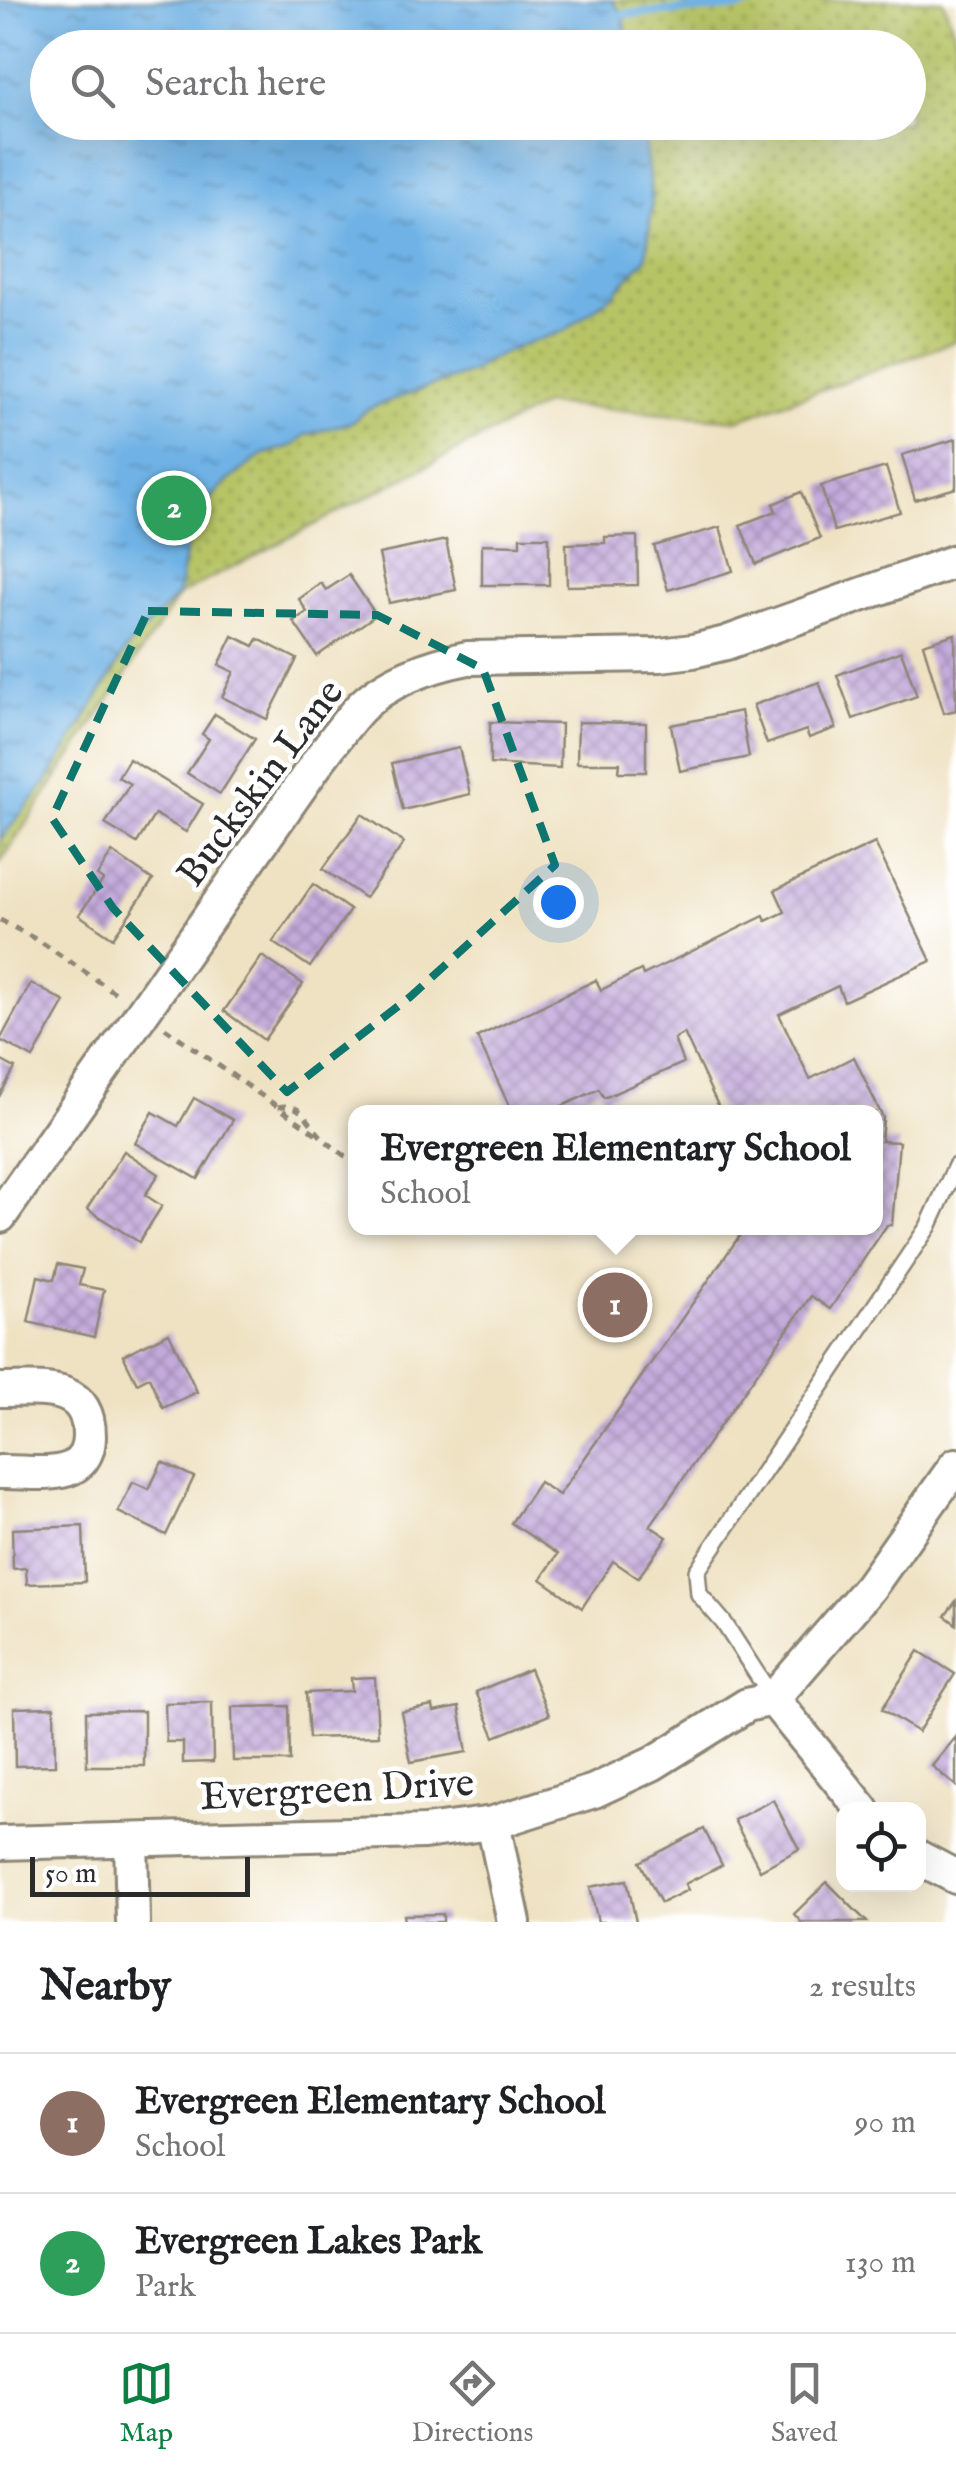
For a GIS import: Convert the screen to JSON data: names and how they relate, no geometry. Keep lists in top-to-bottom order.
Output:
{
  "streets": {
    "street": ["Buckskin Lane", "Evergreen Drive"]
  },
  "scale_bar": "50 m",
  "page": {
    "search": "Search here",
    "pins": ["2", "1"],
    "popup": ["Evergreen Elementary School", "School"],
    "scale": "50 m",
    "heading": ["Nearby", "2 results"],
    "list": [
      {
        "mark": "1",
        "name": "Evergreen Elementary School",
        "note": "School",
        "value": "90 m"
      },
      {
        "mark": "2",
        "name": "Evergreen Lakes Park",
        "note": "Park",
        "value": "130 m"
      }
    ],
    "nav": ["Map", "Directions", "Saved"]
  }
}
